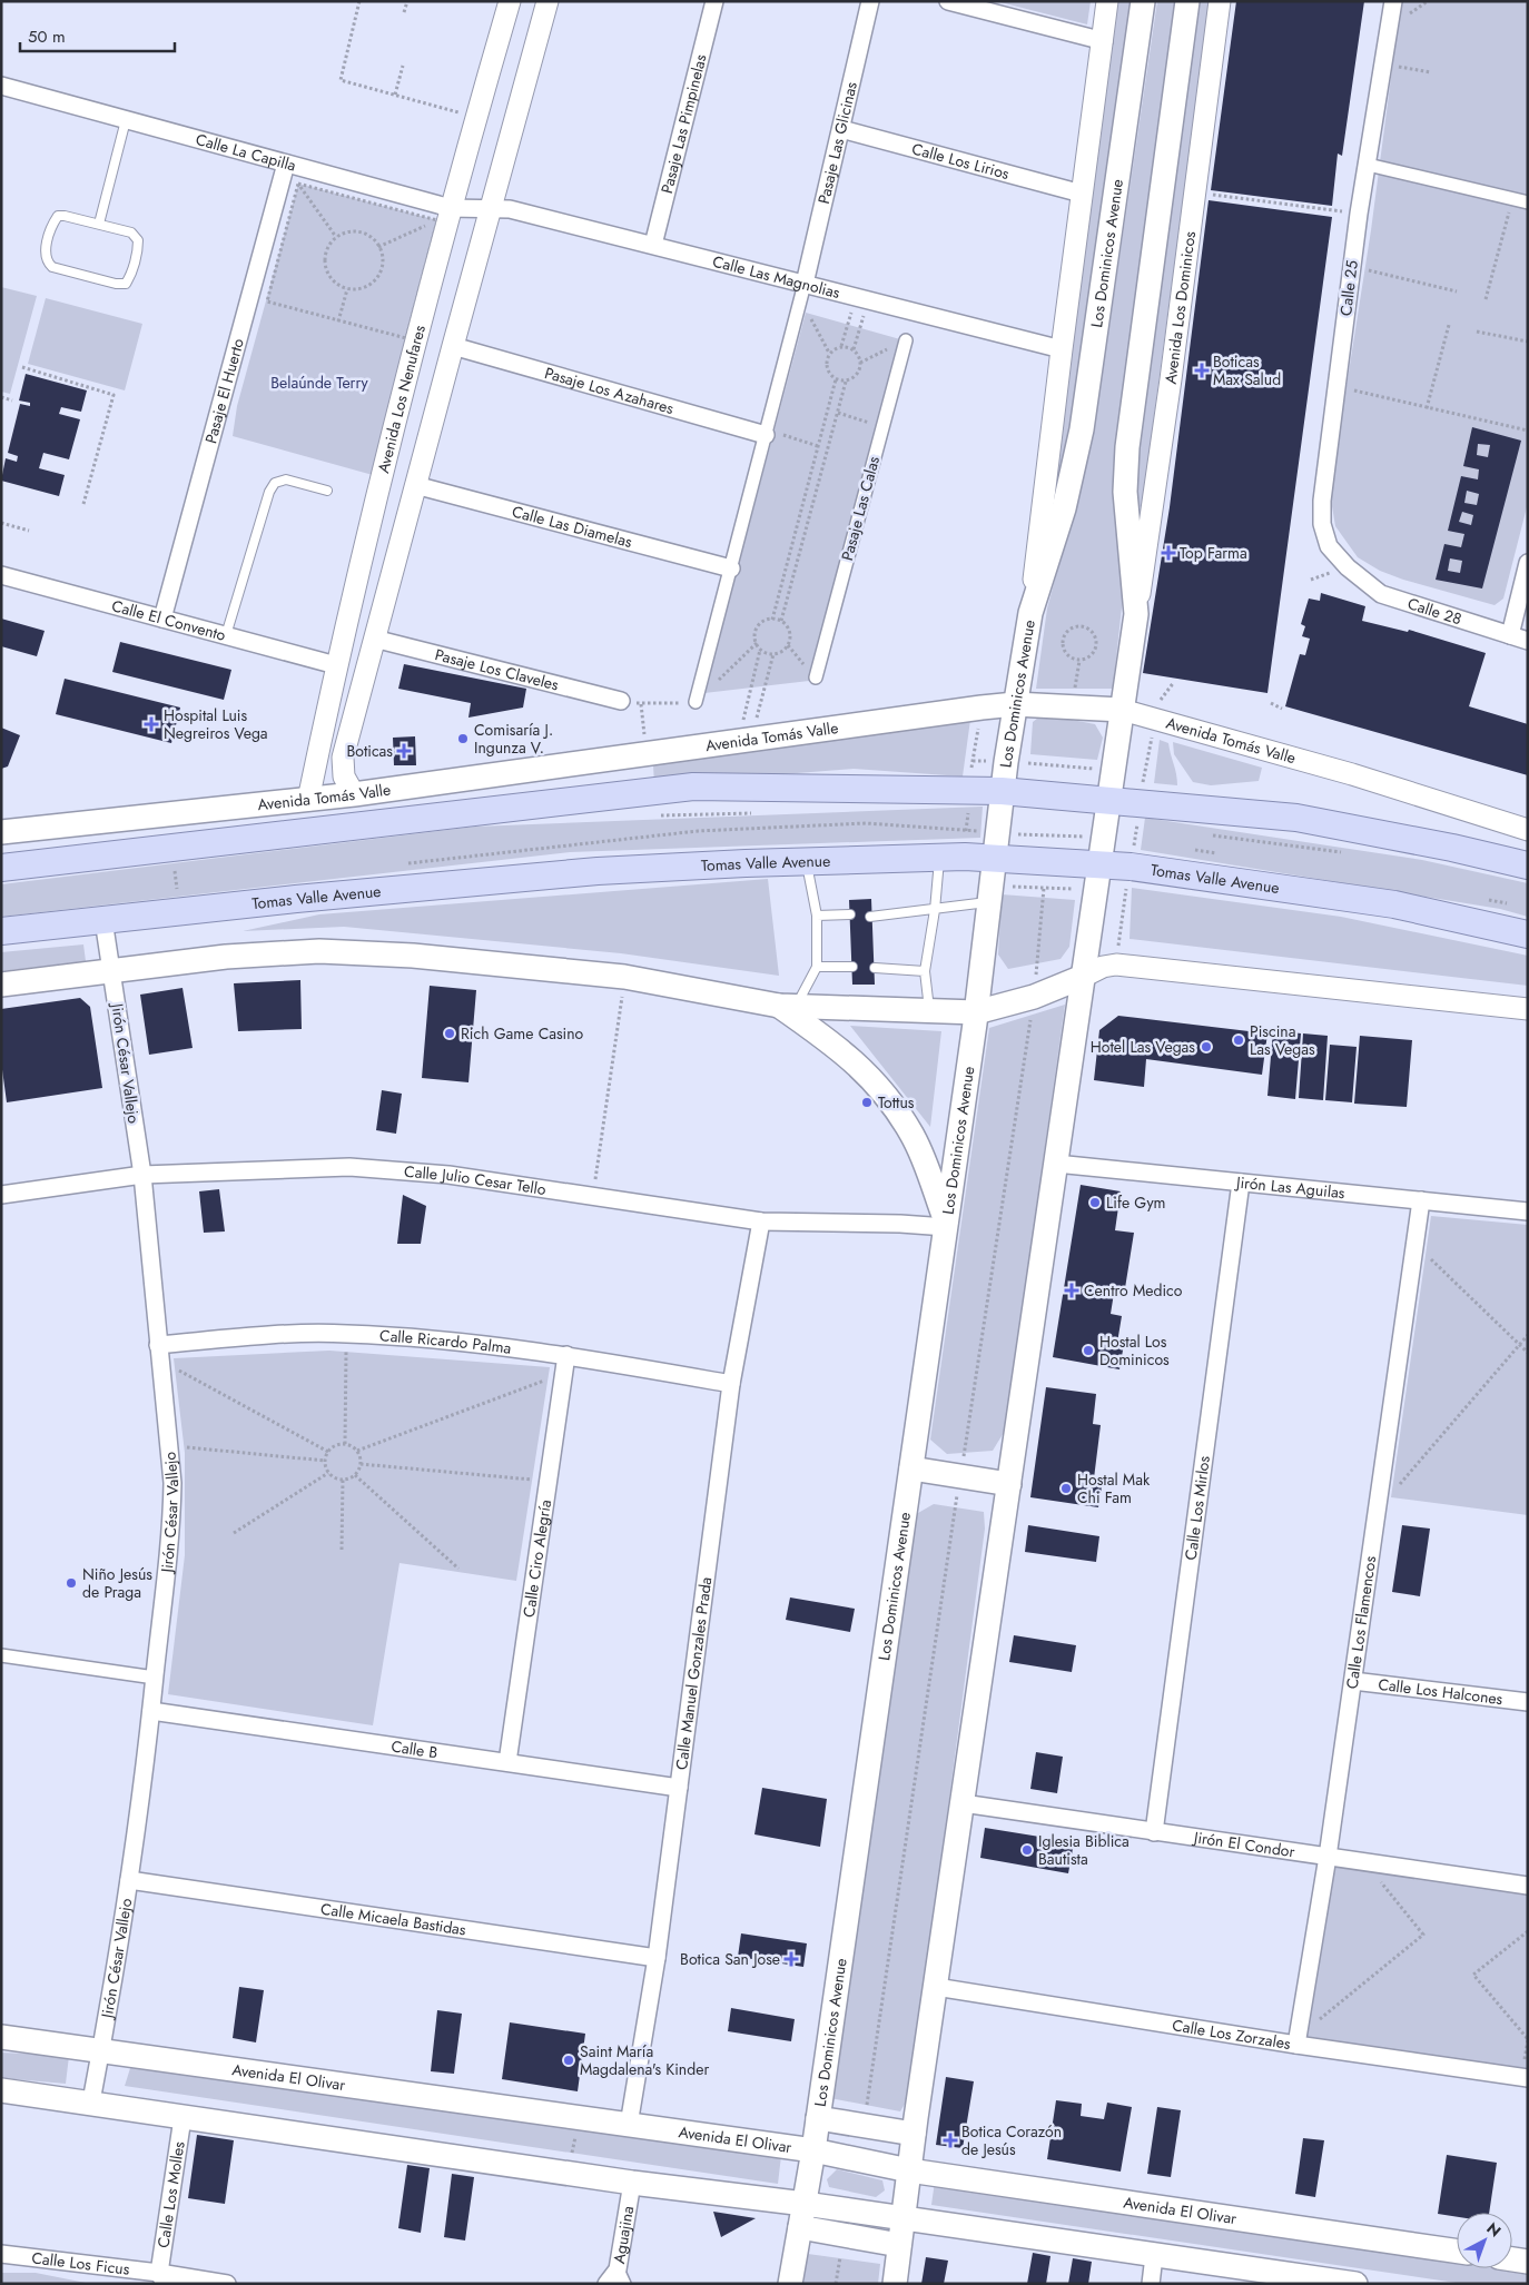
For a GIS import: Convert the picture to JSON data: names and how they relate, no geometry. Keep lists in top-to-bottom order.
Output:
{
  "streets": {
    "main road": [
      "Los Dominicos Avenue",
      "Avenida Tomás Valle",
      "Tomas Valle Avenue",
      "Avenida El Olivar"
    ],
    "street": [
      "Pasaje Las Pimpinelas",
      "Pasaje Las Glicinas",
      "Calle La Capilla",
      "Calle Los Lirios",
      "Calle Las Magnolias",
      "Calle 25",
      "Avenida Los Dominicos",
      "Pasaje El Huerto",
      "Pasaje Los Azahares",
      "Avenida Los Nenufares",
      "Pasaje Las Calas",
      "Calle Las Diamelas",
      "Calle 28",
      "Calle El Convento",
      "Pasaje Los Claveles",
      "Jirón César Vallejo",
      "Calle Julio Cesar Tello",
      "Jirón Las Aguilas",
      "Calle Ricardo Palma",
      "Calle Los Mirlos",
      "Calle Ciro Alegría",
      "Calle Los Flamencos",
      "Calle Manuel Gonzales Prada",
      "Calle Los Halcones",
      "Calle B",
      "Jirón El Condor",
      "Calle Micaela Bastidas",
      "Calle Los Zorzales",
      "Calle Los Molles",
      "Aguajina",
      "Calle Los Ficus"
    ]
  },
  "crossings": [
    ["Pasaje Las Pimpinelas", "Calle Las Magnolias"],
    ["Pasaje Las Glicinas", "Calle Los Lirios"],
    ["Pasaje Las Glicinas", "Calle Las Magnolias"],
    ["Calle La Capilla", "Calle Las Magnolias"],
    ["Calle La Capilla", "Pasaje El Huerto"],
    ["Calle La Capilla", "Avenida Los Nenufares"],
    ["Los Dominicos Avenue", "Avenida Tomás Valle"],
    ["Los Dominicos Avenue", "Tomas Valle Avenue"],
    ["Los Dominicos Avenue", "Calle Julio Cesar Tello"],
    ["Los Dominicos Avenue", "Avenida El Olivar"],
    ["Calle 25", "Calle 28"],
    ["Pasaje El Huerto", "Calle El Convento"],
    ["Avenida Los Nenufares", "Calle El Convento"],
    ["Avenida Los Nenufares", "Avenida Tomás Valle"],
    ["Tomas Valle Avenue", "Jirón César Vallejo"],
    ["Jirón César Vallejo", "Calle Julio Cesar Tello"],
    ["Jirón César Vallejo", "Calle Ricardo Palma"],
    ["Jirón César Vallejo", "Calle B"],
    ["Jirón César Vallejo", "Calle Micaela Bastidas"],
    ["Jirón César Vallejo", "Avenida El Olivar"],
    ["Calle Julio Cesar Tello", "Calle Manuel Gonzales Prada"],
    ["Jirón Las Aguilas", "Calle Los Mirlos"],
    ["Jirón Las Aguilas", "Calle Los Flamencos"],
    ["Calle Ricardo Palma", "Calle Ciro Alegría"],
    ["Calle Ricardo Palma", "Calle Manuel Gonzales Prada"],
    ["Calle Los Mirlos", "Jirón El Condor"],
    ["Calle Ciro Alegría", "Calle B"],
    ["Calle Los Flamencos", "Calle Los Halcones"],
    ["Calle Los Flamencos", "Jirón El Condor"],
    ["Calle Los Flamencos", "Calle Los Zorzales"],
    ["Calle Manuel Gonzales Prada", "Calle B"],
    ["Calle Manuel Gonzales Prada", "Calle Micaela Bastidas"],
    ["Calle Manuel Gonzales Prada", "Avenida El Olivar"],
    ["Calle Los Molles", "Calle Los Ficus"]
  ],
  "parks": ["Belaúnde Terry"],
  "places": {
    "health": [
      "Boticas Max Salud",
      "Top Farma",
      "Hospital Luis Negreiros Vega",
      "Boticas",
      "Centro Medico",
      "Botica San Jose",
      "Botica Corazón de Jesús"
    ],
    "other": [
      "Comisaría J. Ingunza V.",
      "Rich Game Casino",
      "Piscina Las Vegas",
      "Hotel Las Vegas",
      "Tottus",
      "Life Gym",
      "Hostal Los Dominicos",
      "Hostal Mak Chi Fam",
      "Niño Jesús de Praga",
      "Iglesia Biblica Bautista",
      "Saint María Magdalena's Kinder"
    ]
  },
  "scale_bar": "50 m",
  "north": "top right"
}
